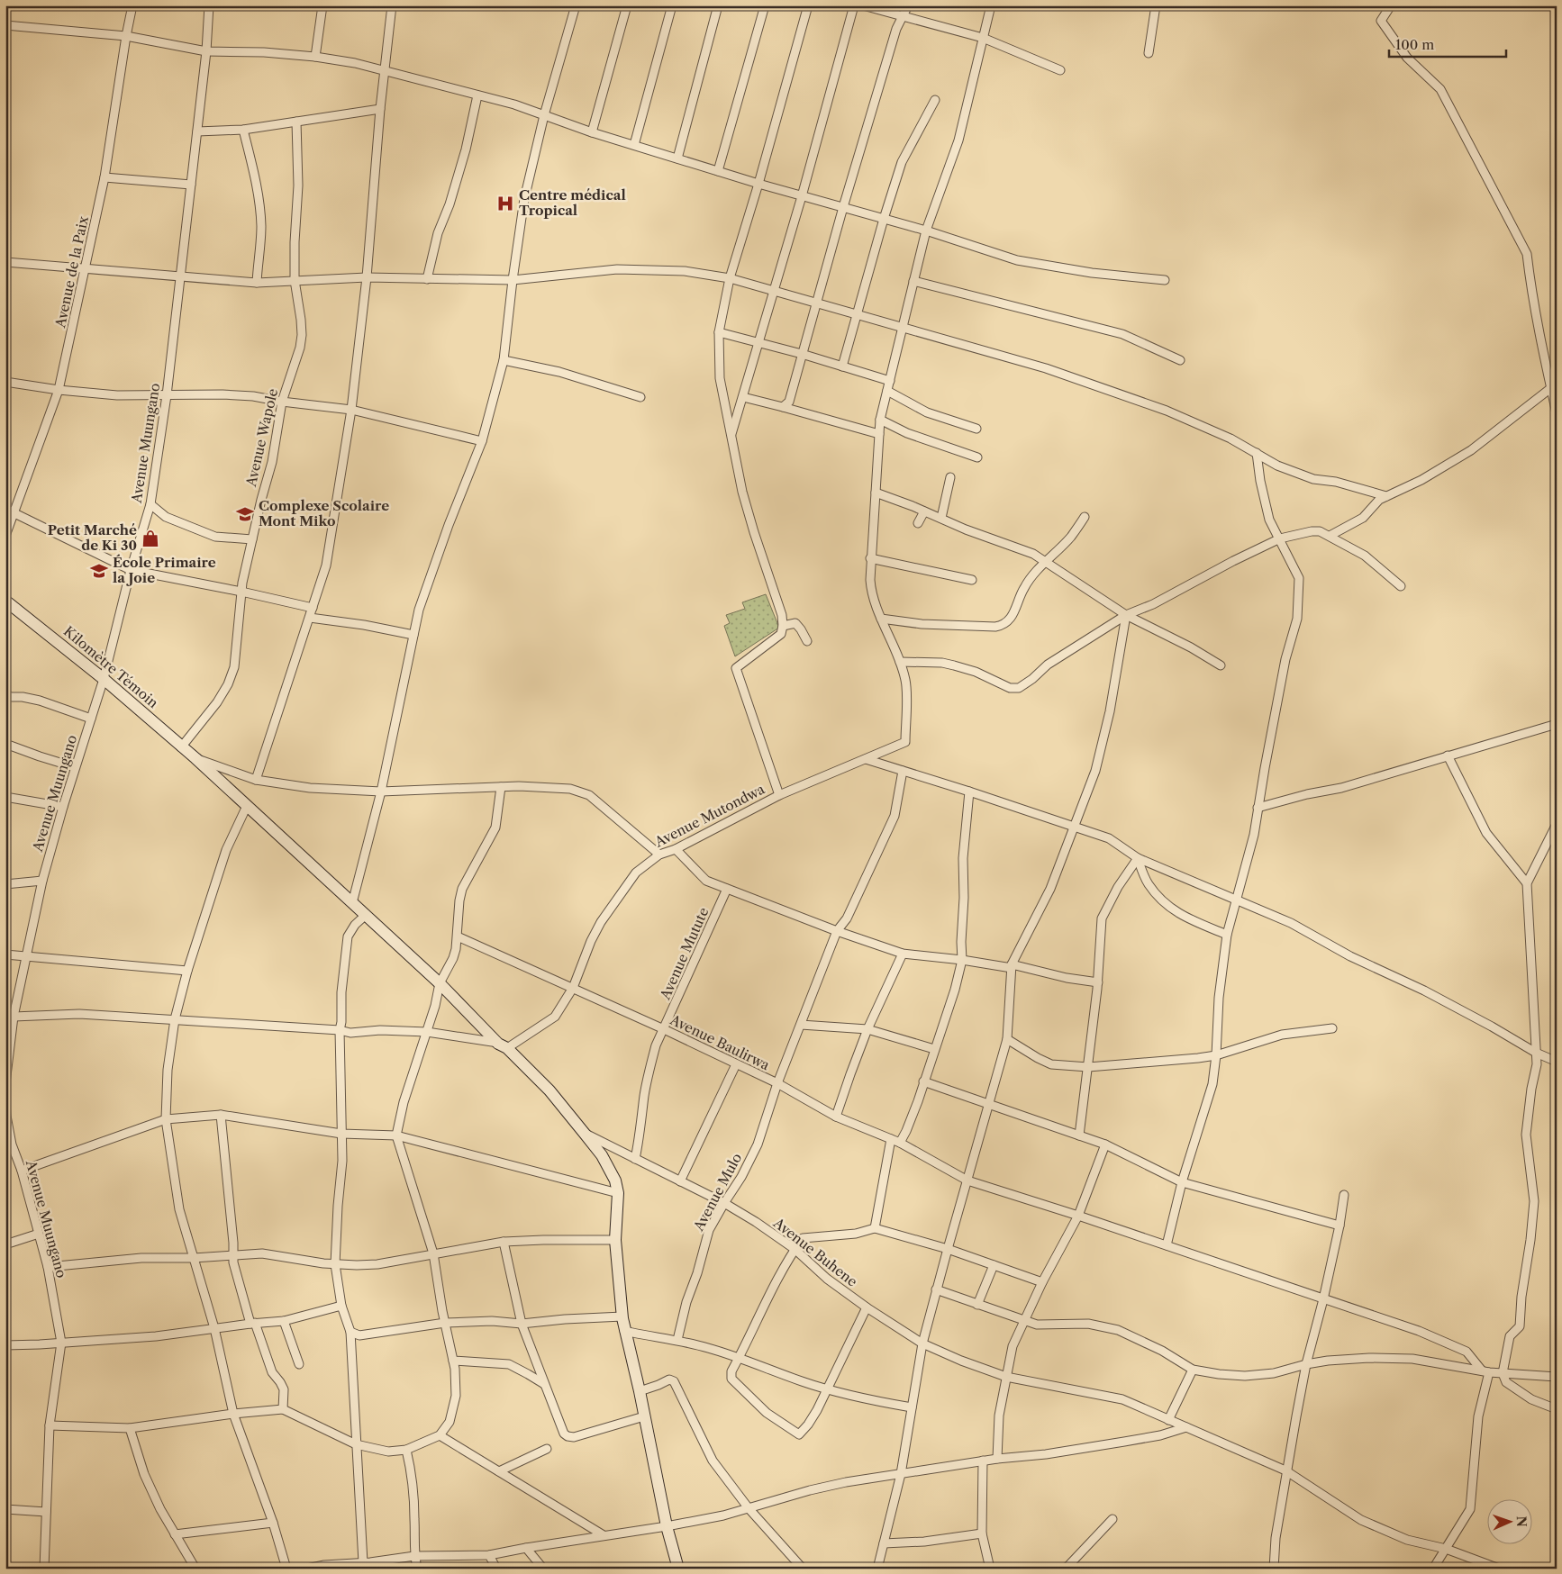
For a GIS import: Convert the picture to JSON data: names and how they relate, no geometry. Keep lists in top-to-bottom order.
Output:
{
  "streets": {
    "main road": ["Kilomètre Témoin"],
    "street": [
      "Avenue de la Paix",
      "Avenue Wapole",
      "Avenue Muungano",
      "Avenue Mutondwa",
      "Avenue Mutute",
      "Avenue Baulirwa",
      "Avenue Mulo",
      "Avenue Buhene"
    ]
  },
  "crossings": [
    ["Avenue Wapole", "Kilomètre Témoin"],
    ["Avenue Muungano", "Kilomètre Témoin"],
    ["Kilomètre Témoin", "Avenue Mutondwa"],
    ["Kilomètre Témoin", "Avenue Buhene"],
    ["Avenue Mutondwa", "Avenue Baulirwa"],
    ["Avenue Mutute", "Avenue Baulirwa"],
    ["Avenue Mutute", "Avenue Buhene"],
    ["Avenue Baulirwa", "Avenue Mulo"],
    ["Avenue Mulo", "Avenue Buhene"]
  ],
  "places": {
    "hospital": ["Centre médical Tropical"],
    "school or university": ["Complexe Scolaire Mont Miko", "École Primaire la Joie"],
    "shop": ["Petit Marché de Ki 30"]
  },
  "scale_bar": "100 m",
  "north": "right"
}
